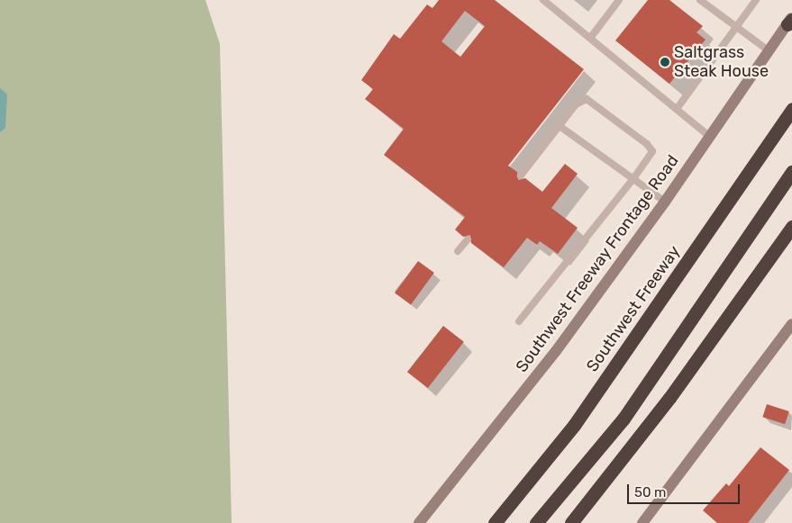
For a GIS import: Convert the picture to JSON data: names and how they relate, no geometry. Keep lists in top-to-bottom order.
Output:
{
  "streets": {
    "highway": ["Southwest Freeway"],
    "main road": ["Southwest Freeway Frontage Road"]
  },
  "places": ["Saltgrass Steak House"],
  "scale_bar": "50 m"
}
